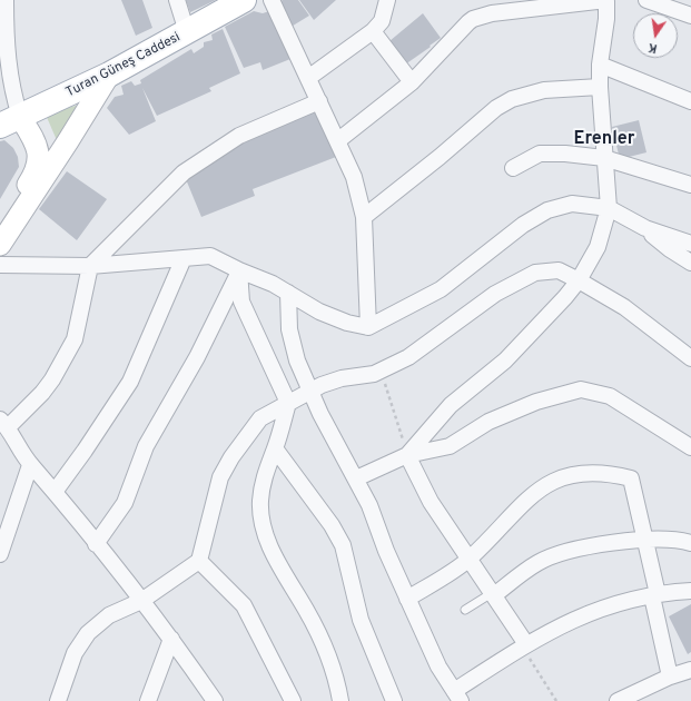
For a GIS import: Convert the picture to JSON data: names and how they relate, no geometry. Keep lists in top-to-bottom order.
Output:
{
  "streets": {
    "main road": ["Turan Güneş Caddesi"]
  },
  "districts": ["Erenler"],
  "north": "bottom"
}
